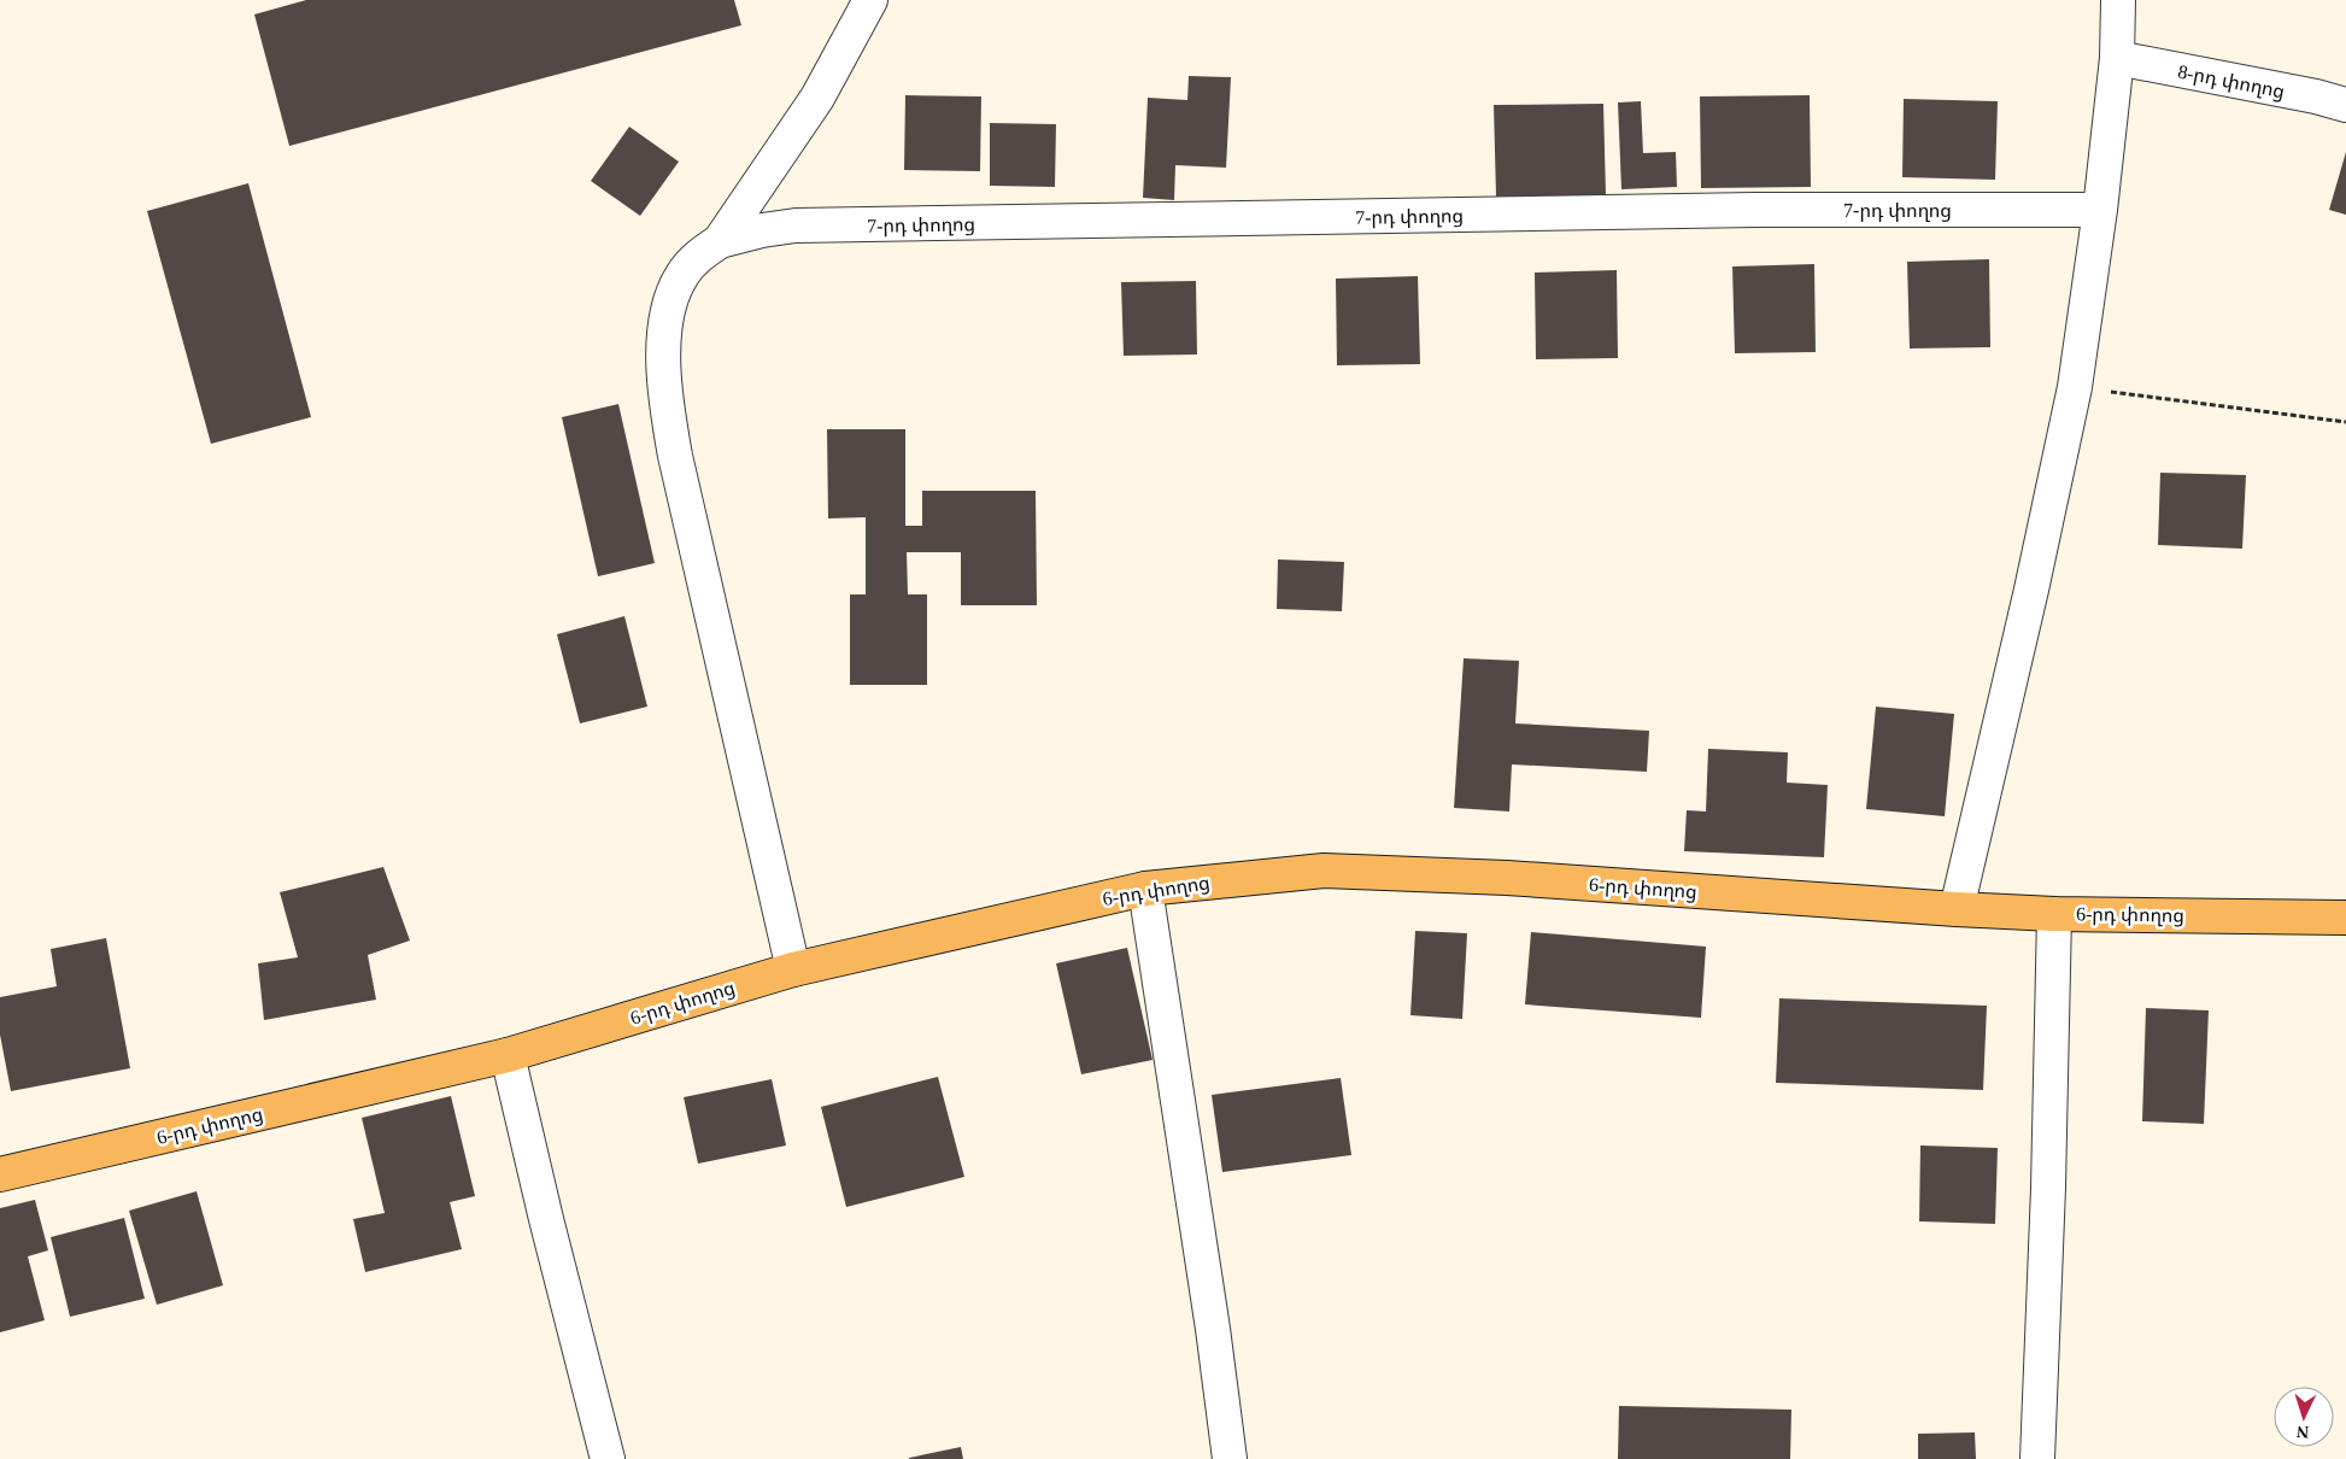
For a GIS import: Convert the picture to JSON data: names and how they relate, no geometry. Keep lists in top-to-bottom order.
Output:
{
  "streets": {
    "main road": ["6-րդ փողոց"],
    "street": ["8-րդ փողոց", "7-րդ փողոց"]
  },
  "north": "bottom"
}
